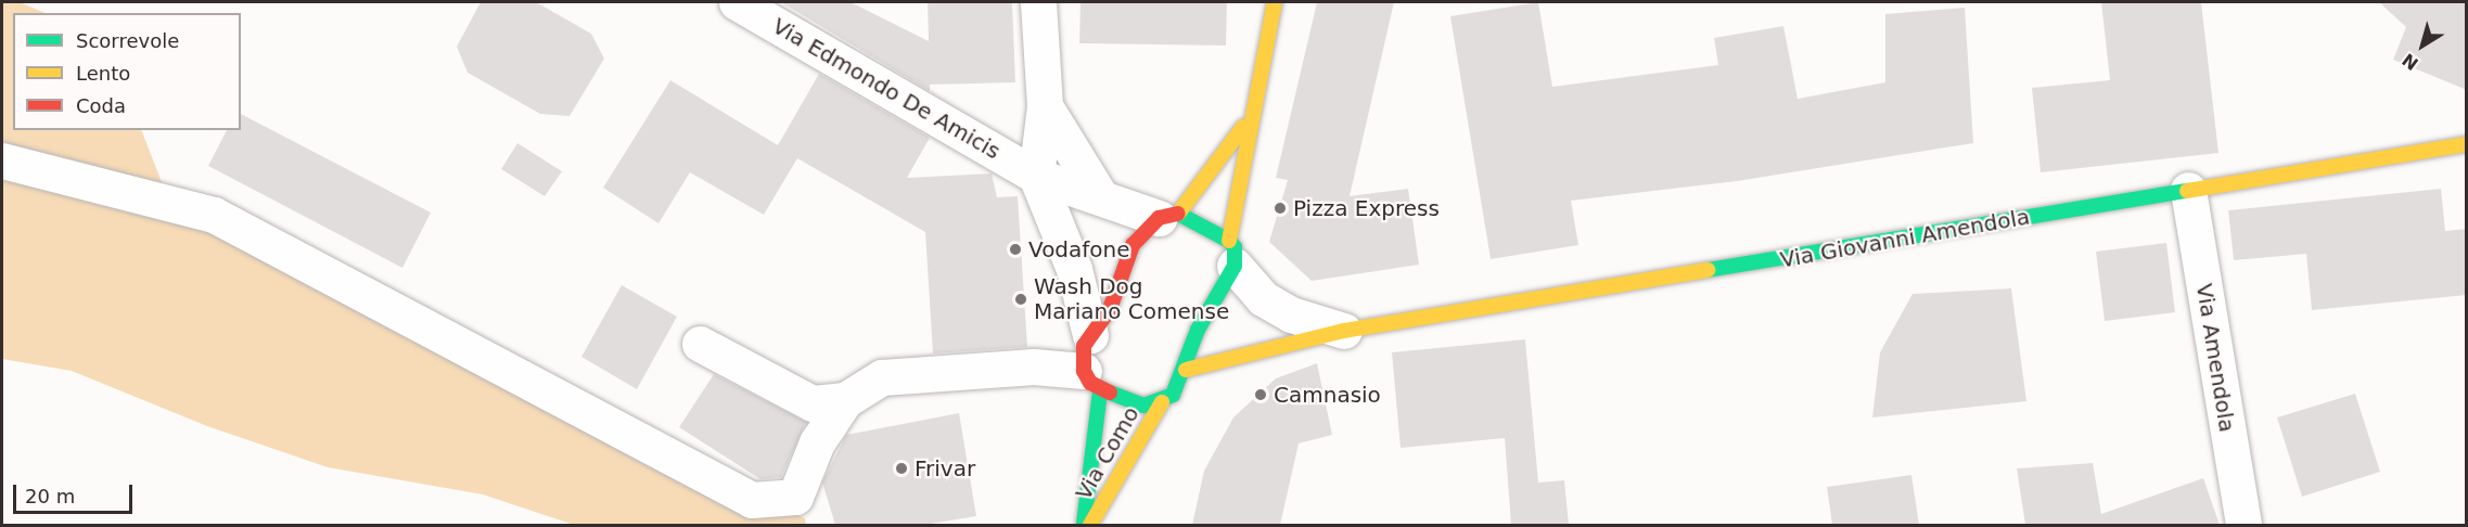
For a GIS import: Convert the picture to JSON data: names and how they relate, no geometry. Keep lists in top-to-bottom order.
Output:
{
  "streets": {
    "street": [
      "Via Edmondo De Amicis",
      "Via Giovanni Amendola",
      "Via Amendola",
      "Via Como"
    ]
  },
  "crossings": [
    ["Via Giovanni Amendola", "Via Amendola"],
    ["Via Giovanni Amendola", "Via Como"]
  ],
  "places": [
    "Pizza Express",
    "Vodafone",
    "Wash Dog Mariano Comense",
    "Camnasio",
    "Frivar"
  ],
  "legend": ["Scorrevole", "Lento", "Coda"],
  "scale_bar": "20 m",
  "north": "bottom left"
}
